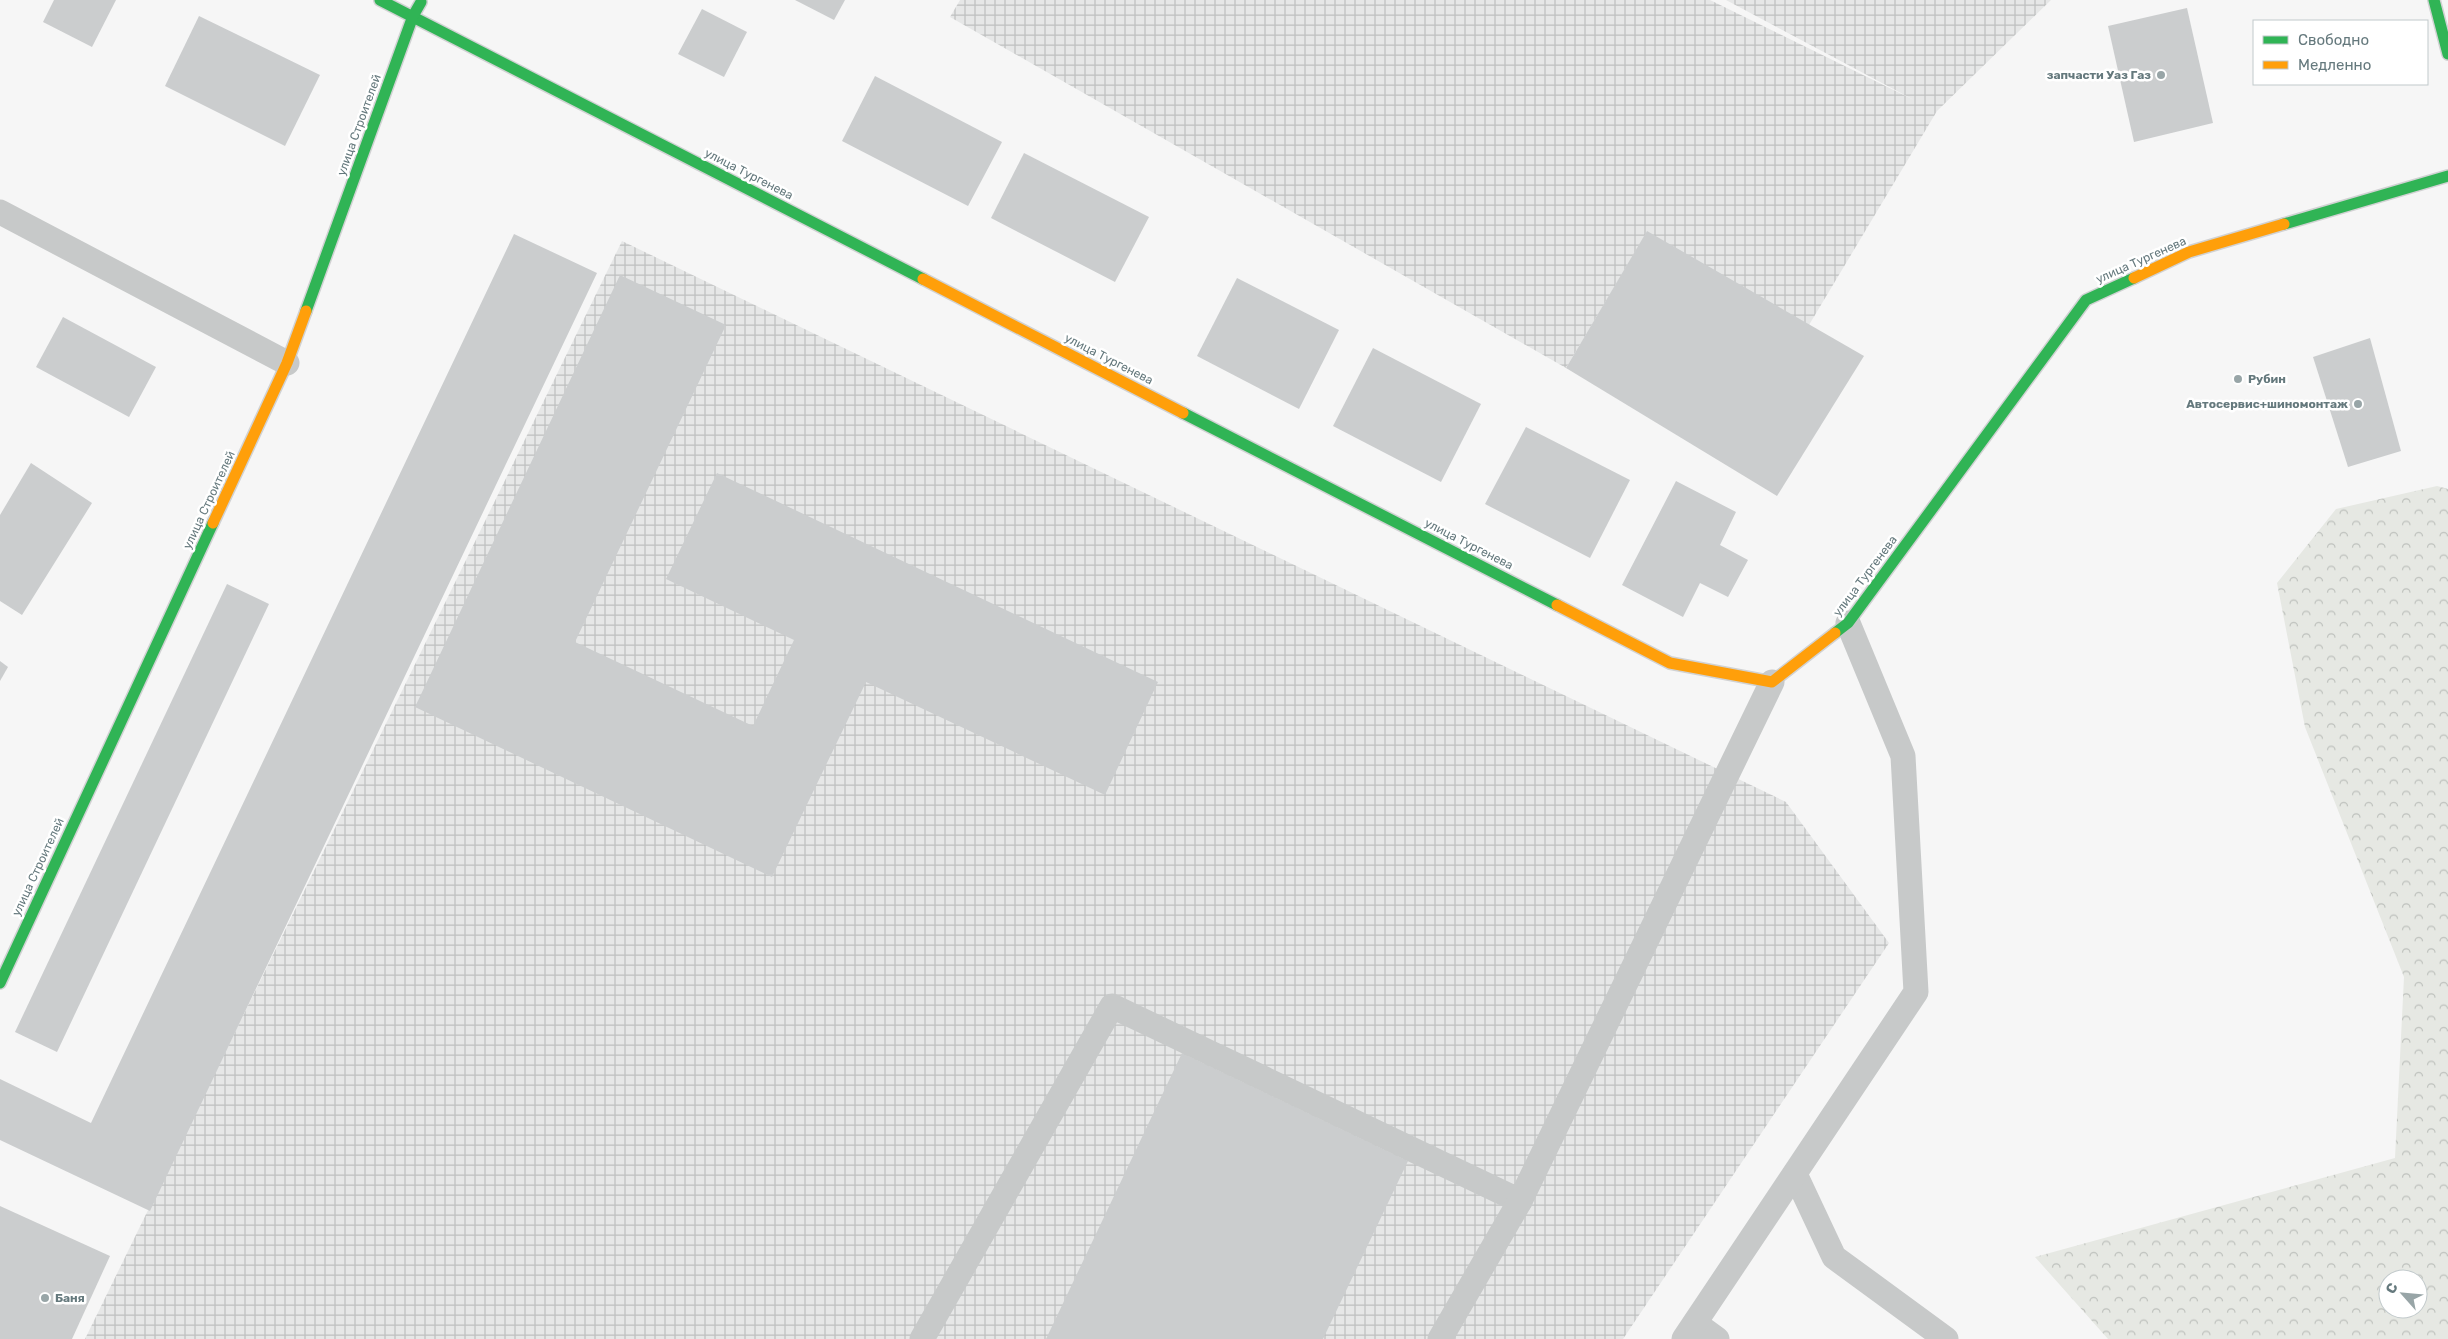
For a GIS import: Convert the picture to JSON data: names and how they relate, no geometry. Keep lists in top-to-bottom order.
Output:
{
  "streets": {
    "street": ["улица Строителей", "улица Тургенева"]
  },
  "crossings": [
    ["улица Строителей", "улица Тургенева"]
  ],
  "places": [
    "запчасти Уаз Газ",
    "Рубин",
    "Автосервис+шиномонтаж",
    "Баня"
  ],
  "legend": ["Свободно", "Медленно"],
  "north": "top left"
}
